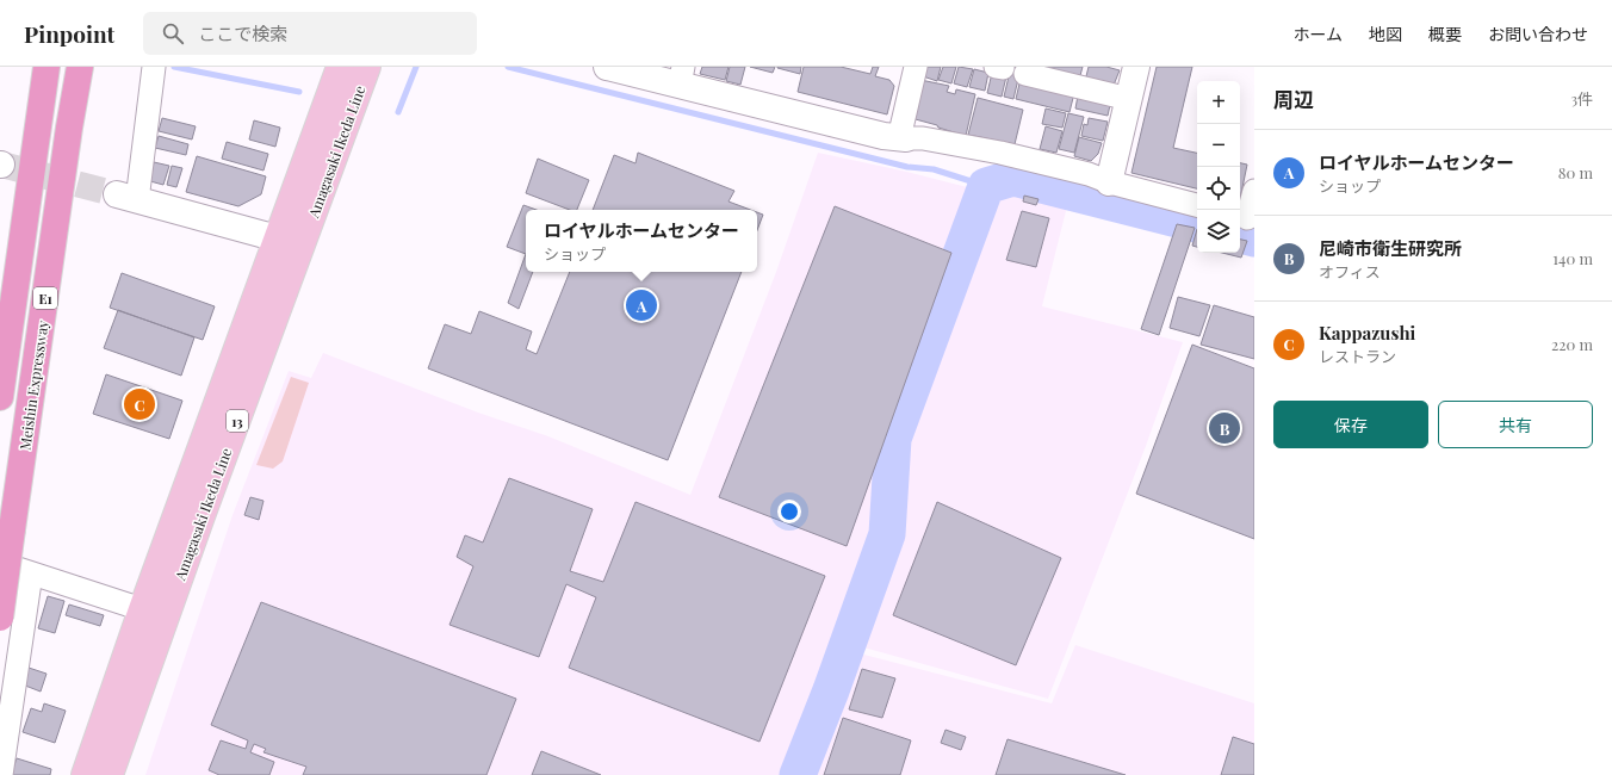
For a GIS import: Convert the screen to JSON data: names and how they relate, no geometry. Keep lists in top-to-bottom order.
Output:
{
  "streets": {
    "highway": ["E1", "Meishin Expressway"],
    "main road": ["Amagasaki Ikeda Line", "13"]
  },
  "page": {
    "header": "Pinpoint",
    "search": "ここで検索",
    "nav": [
      "ホーム",
      "地図",
      "概要",
      "お問い合わせ"
    ],
    "heading": ["周辺", "3件"],
    "map_buttons": ["+", "−"],
    "list": [
      {
        "mark": "A",
        "name": "ロイヤルホームセンター",
        "note": "ショップ",
        "value": "80 m"
      },
      {
        "mark": "B",
        "name": "尼崎市衛生研究所",
        "note": "オフィス",
        "value": "140 m"
      },
      {
        "mark": "C",
        "name": "Kappazushi",
        "note": "レストラン",
        "value": "220 m"
      }
    ],
    "popup": ["ロイヤルホームセンター", "ショップ"],
    "pins": ["A", "C", "B"],
    "buttons": ["保存", "共有"]
  }
}
